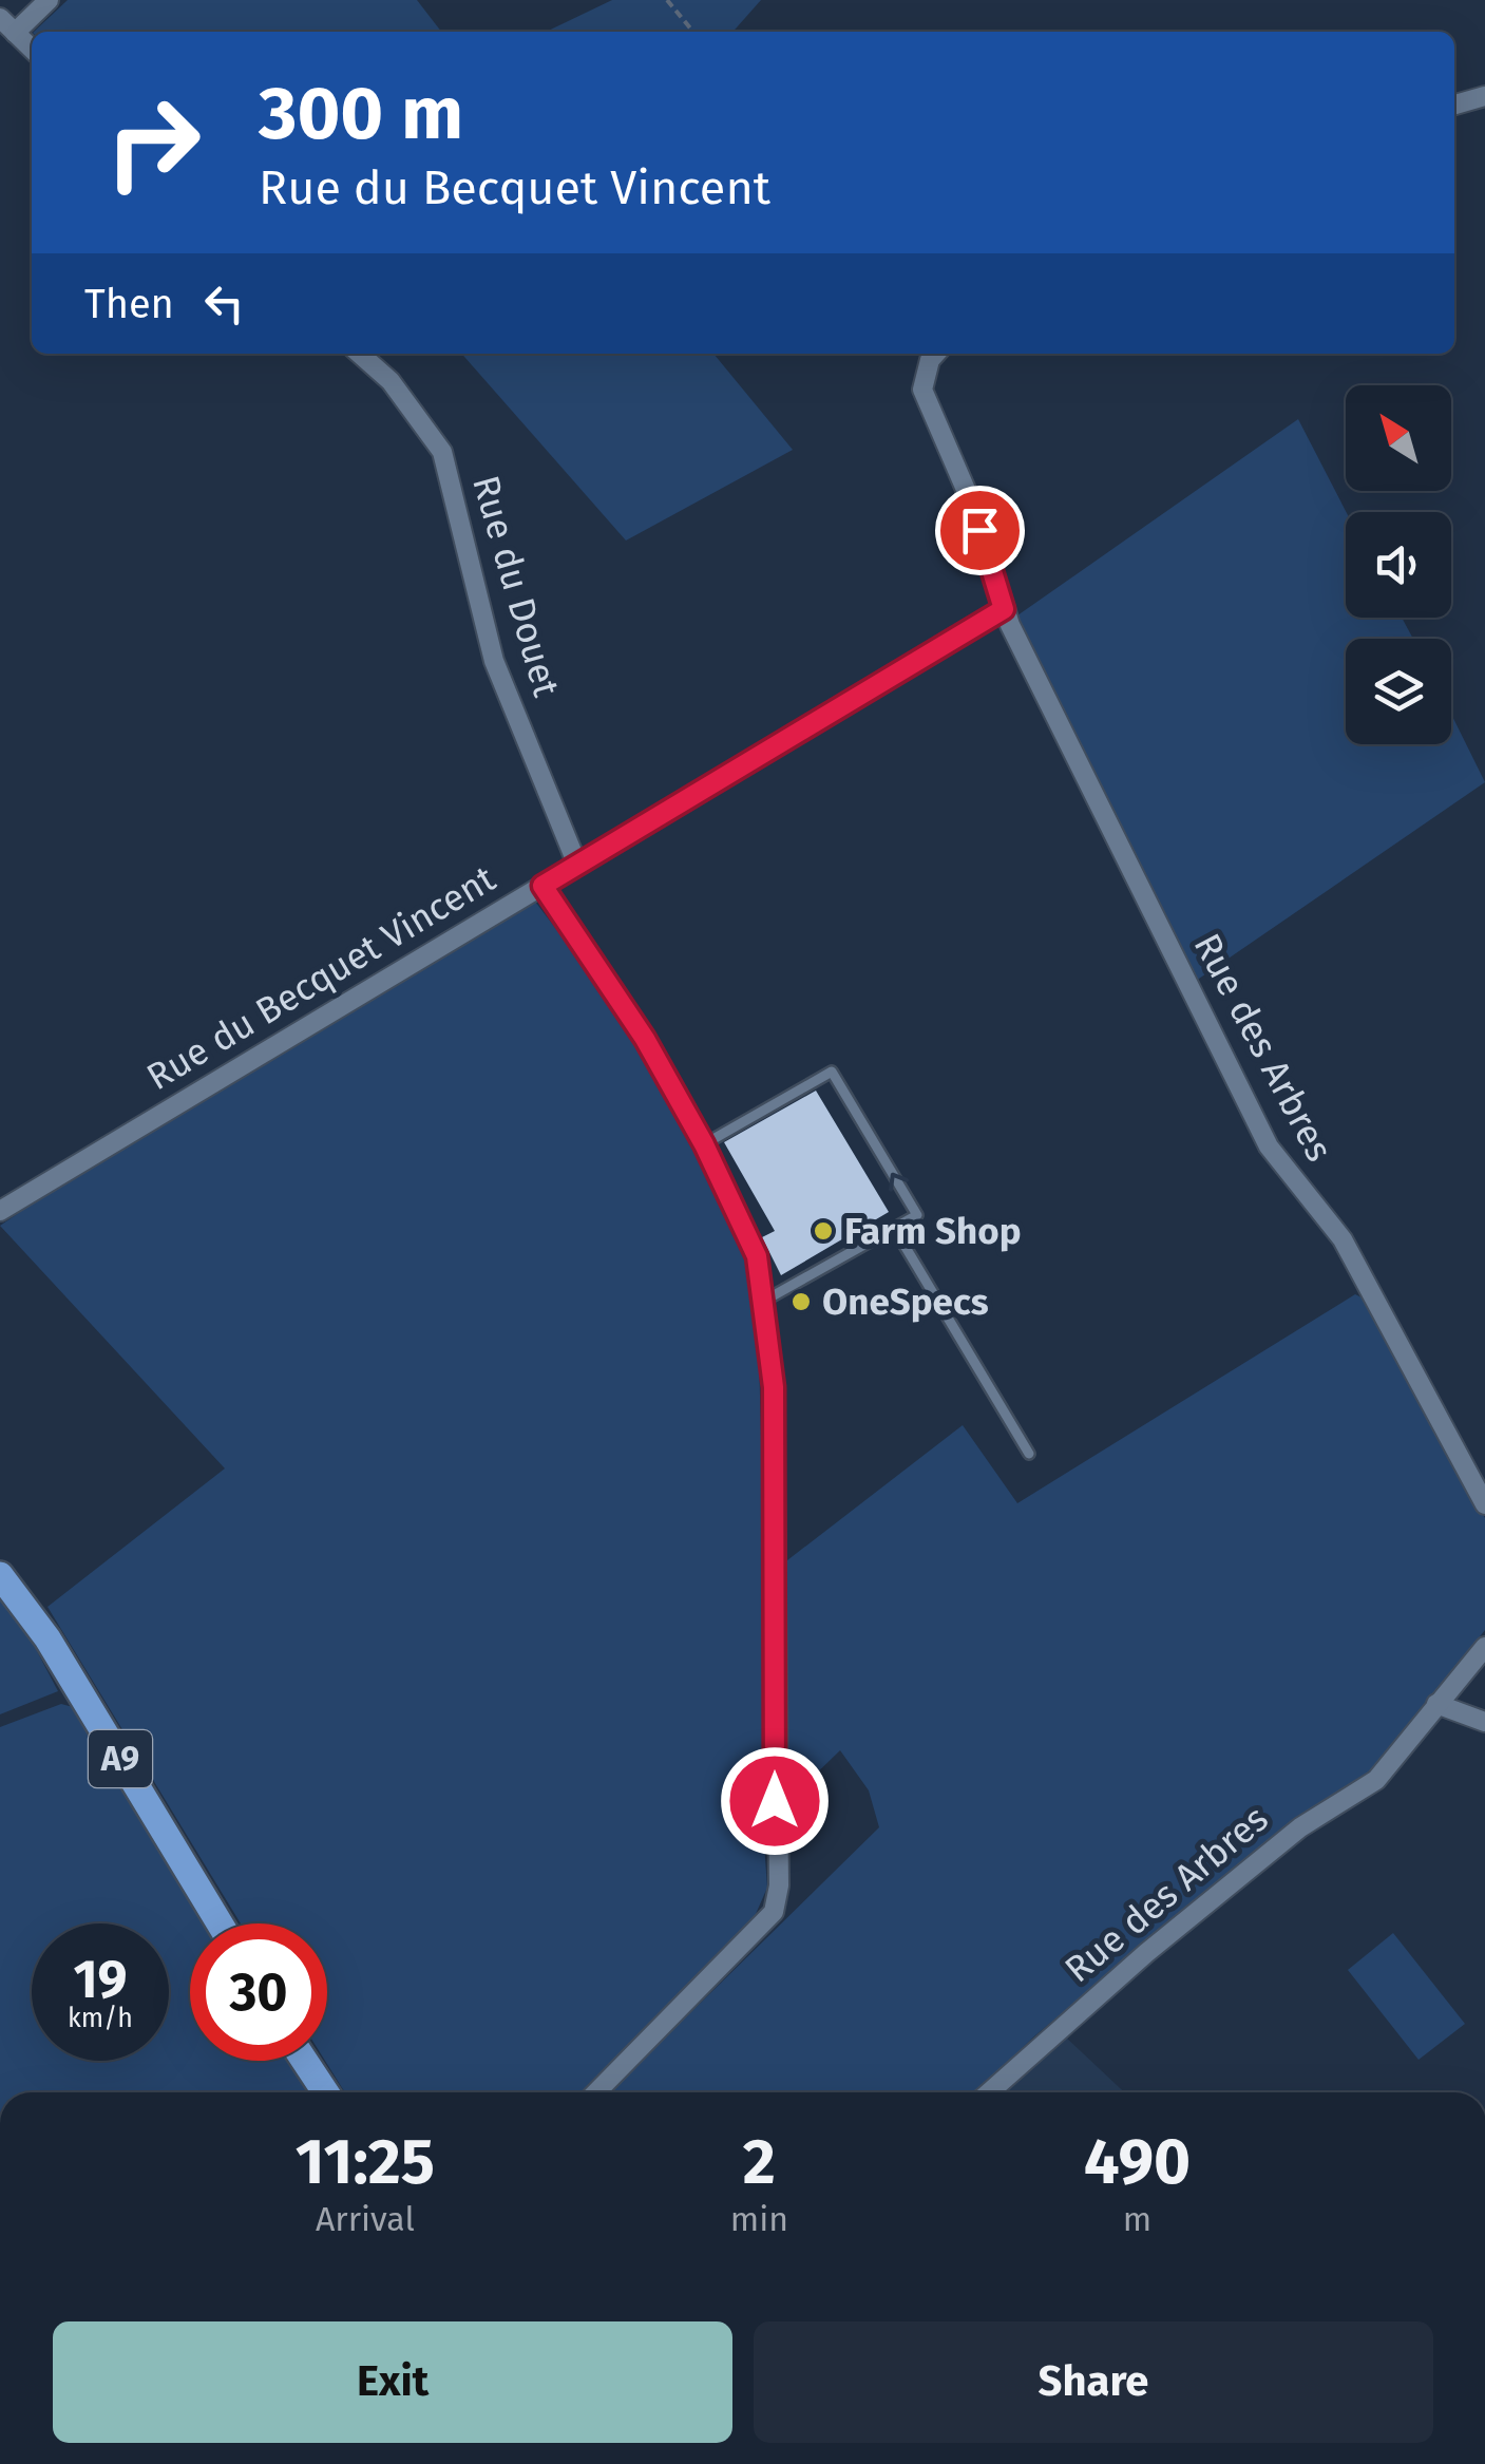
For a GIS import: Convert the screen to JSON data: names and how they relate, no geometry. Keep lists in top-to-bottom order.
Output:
{
  "streets": {
    "main road": ["A9"],
    "street": ["Rue du Douet", "Rue du Becquet Vincent", "Rue des Arbres"]
  },
  "crossings": [
    ["Rue du Douet", "Rue du Becquet Vincent"],
    ["Rue du Becquet Vincent", "Rue des Arbres"]
  ],
  "places": ["Farm Shop", "OneSpecs"],
  "north": "top left",
  "page": {
    "turn": ["300 m", "Rue du Becquet Vincent"],
    "then": "Then",
    "speed": "19 km/h",
    "limit": "30",
    "eta": [
      "11:25",
      "Arrival",
      "2",
      "min",
      "490",
      "m"
    ],
    "buttons": ["Exit", "Share"]
  }
}
